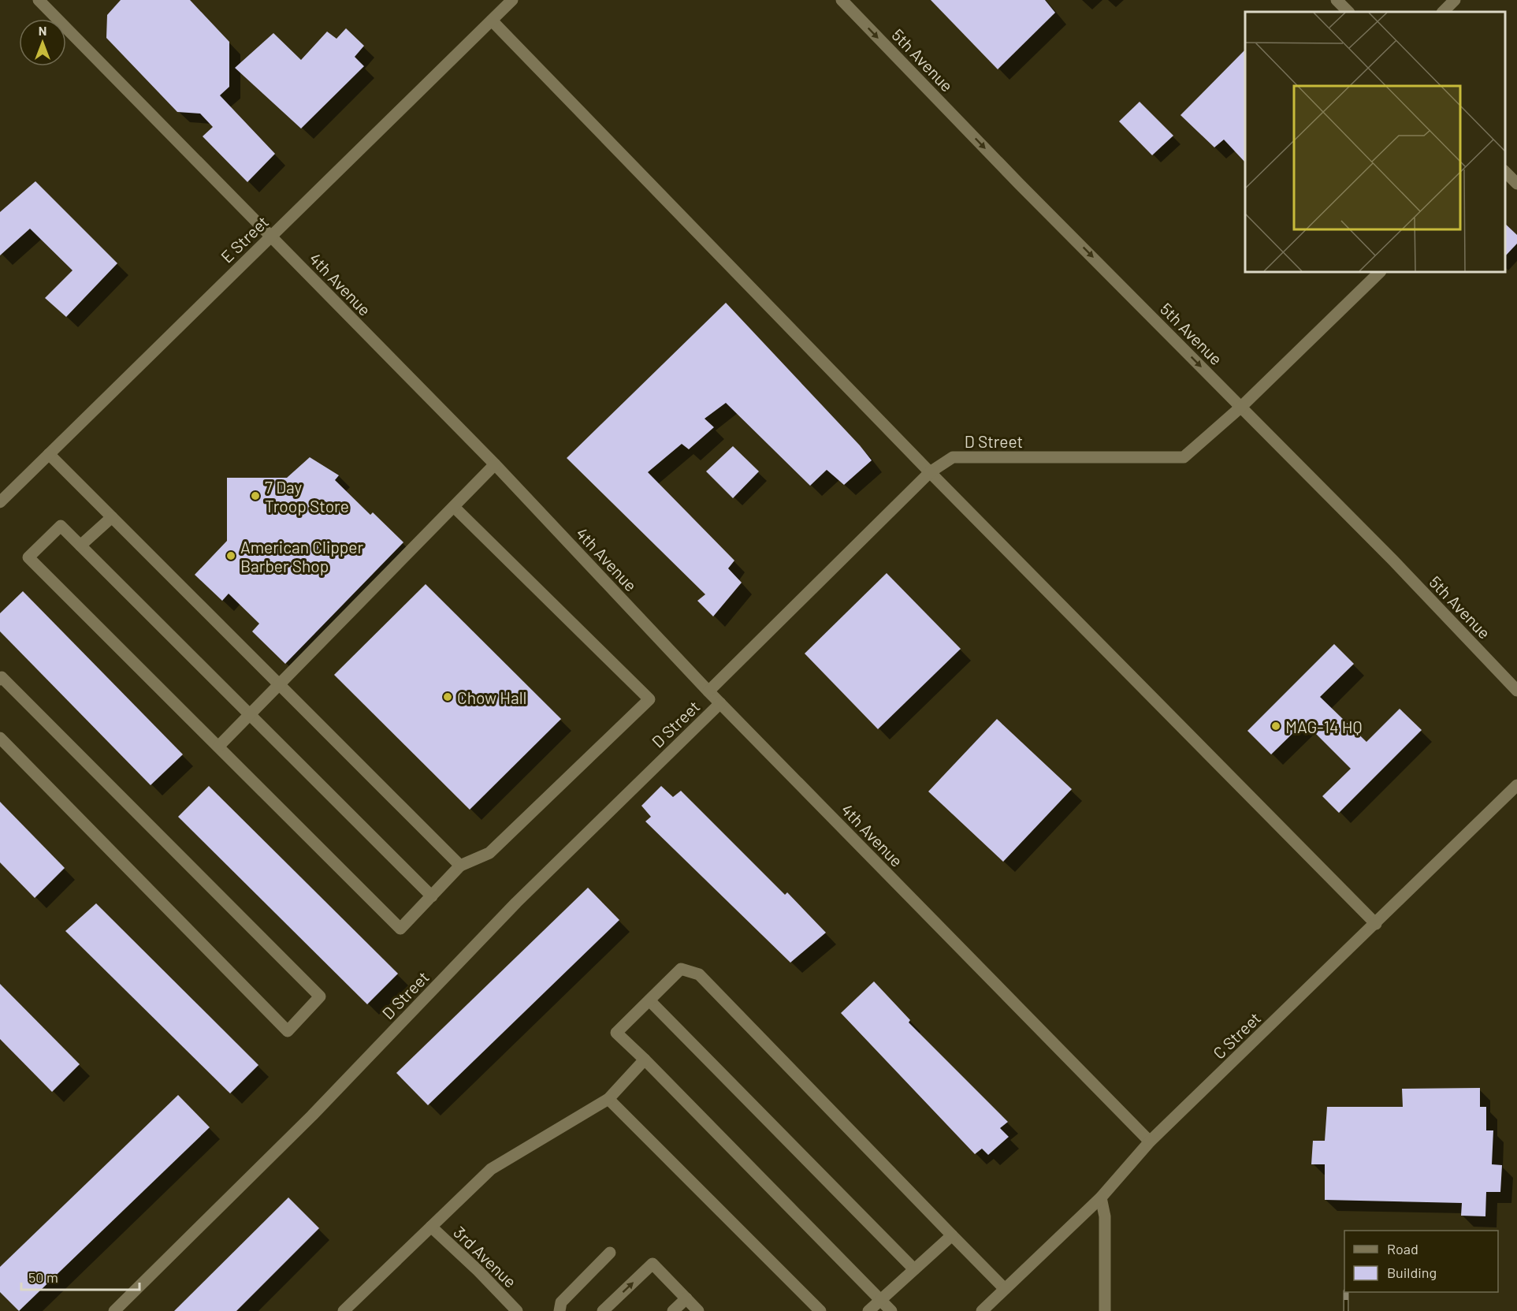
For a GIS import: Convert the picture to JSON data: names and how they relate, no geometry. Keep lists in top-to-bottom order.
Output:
{
  "streets": {
    "street": [
      "5th Avenue",
      "E Street",
      "4th Avenue",
      "D Street",
      "C Street",
      "3rd Avenue"
    ]
  },
  "crossings": [
    ["5th Avenue", "D Street"],
    ["E Street", "4th Avenue"],
    ["4th Avenue", "D Street"],
    ["4th Avenue", "C Street"]
  ],
  "one_way": ["5th Avenue"],
  "places": [
    "7 Day Troop Store",
    "American Clipper Barber Shop",
    "Chow Hall",
    "MAG-14 HQ"
  ],
  "legend": ["Road", "Building"],
  "scale_bar": "50 m",
  "north": "top"
}
